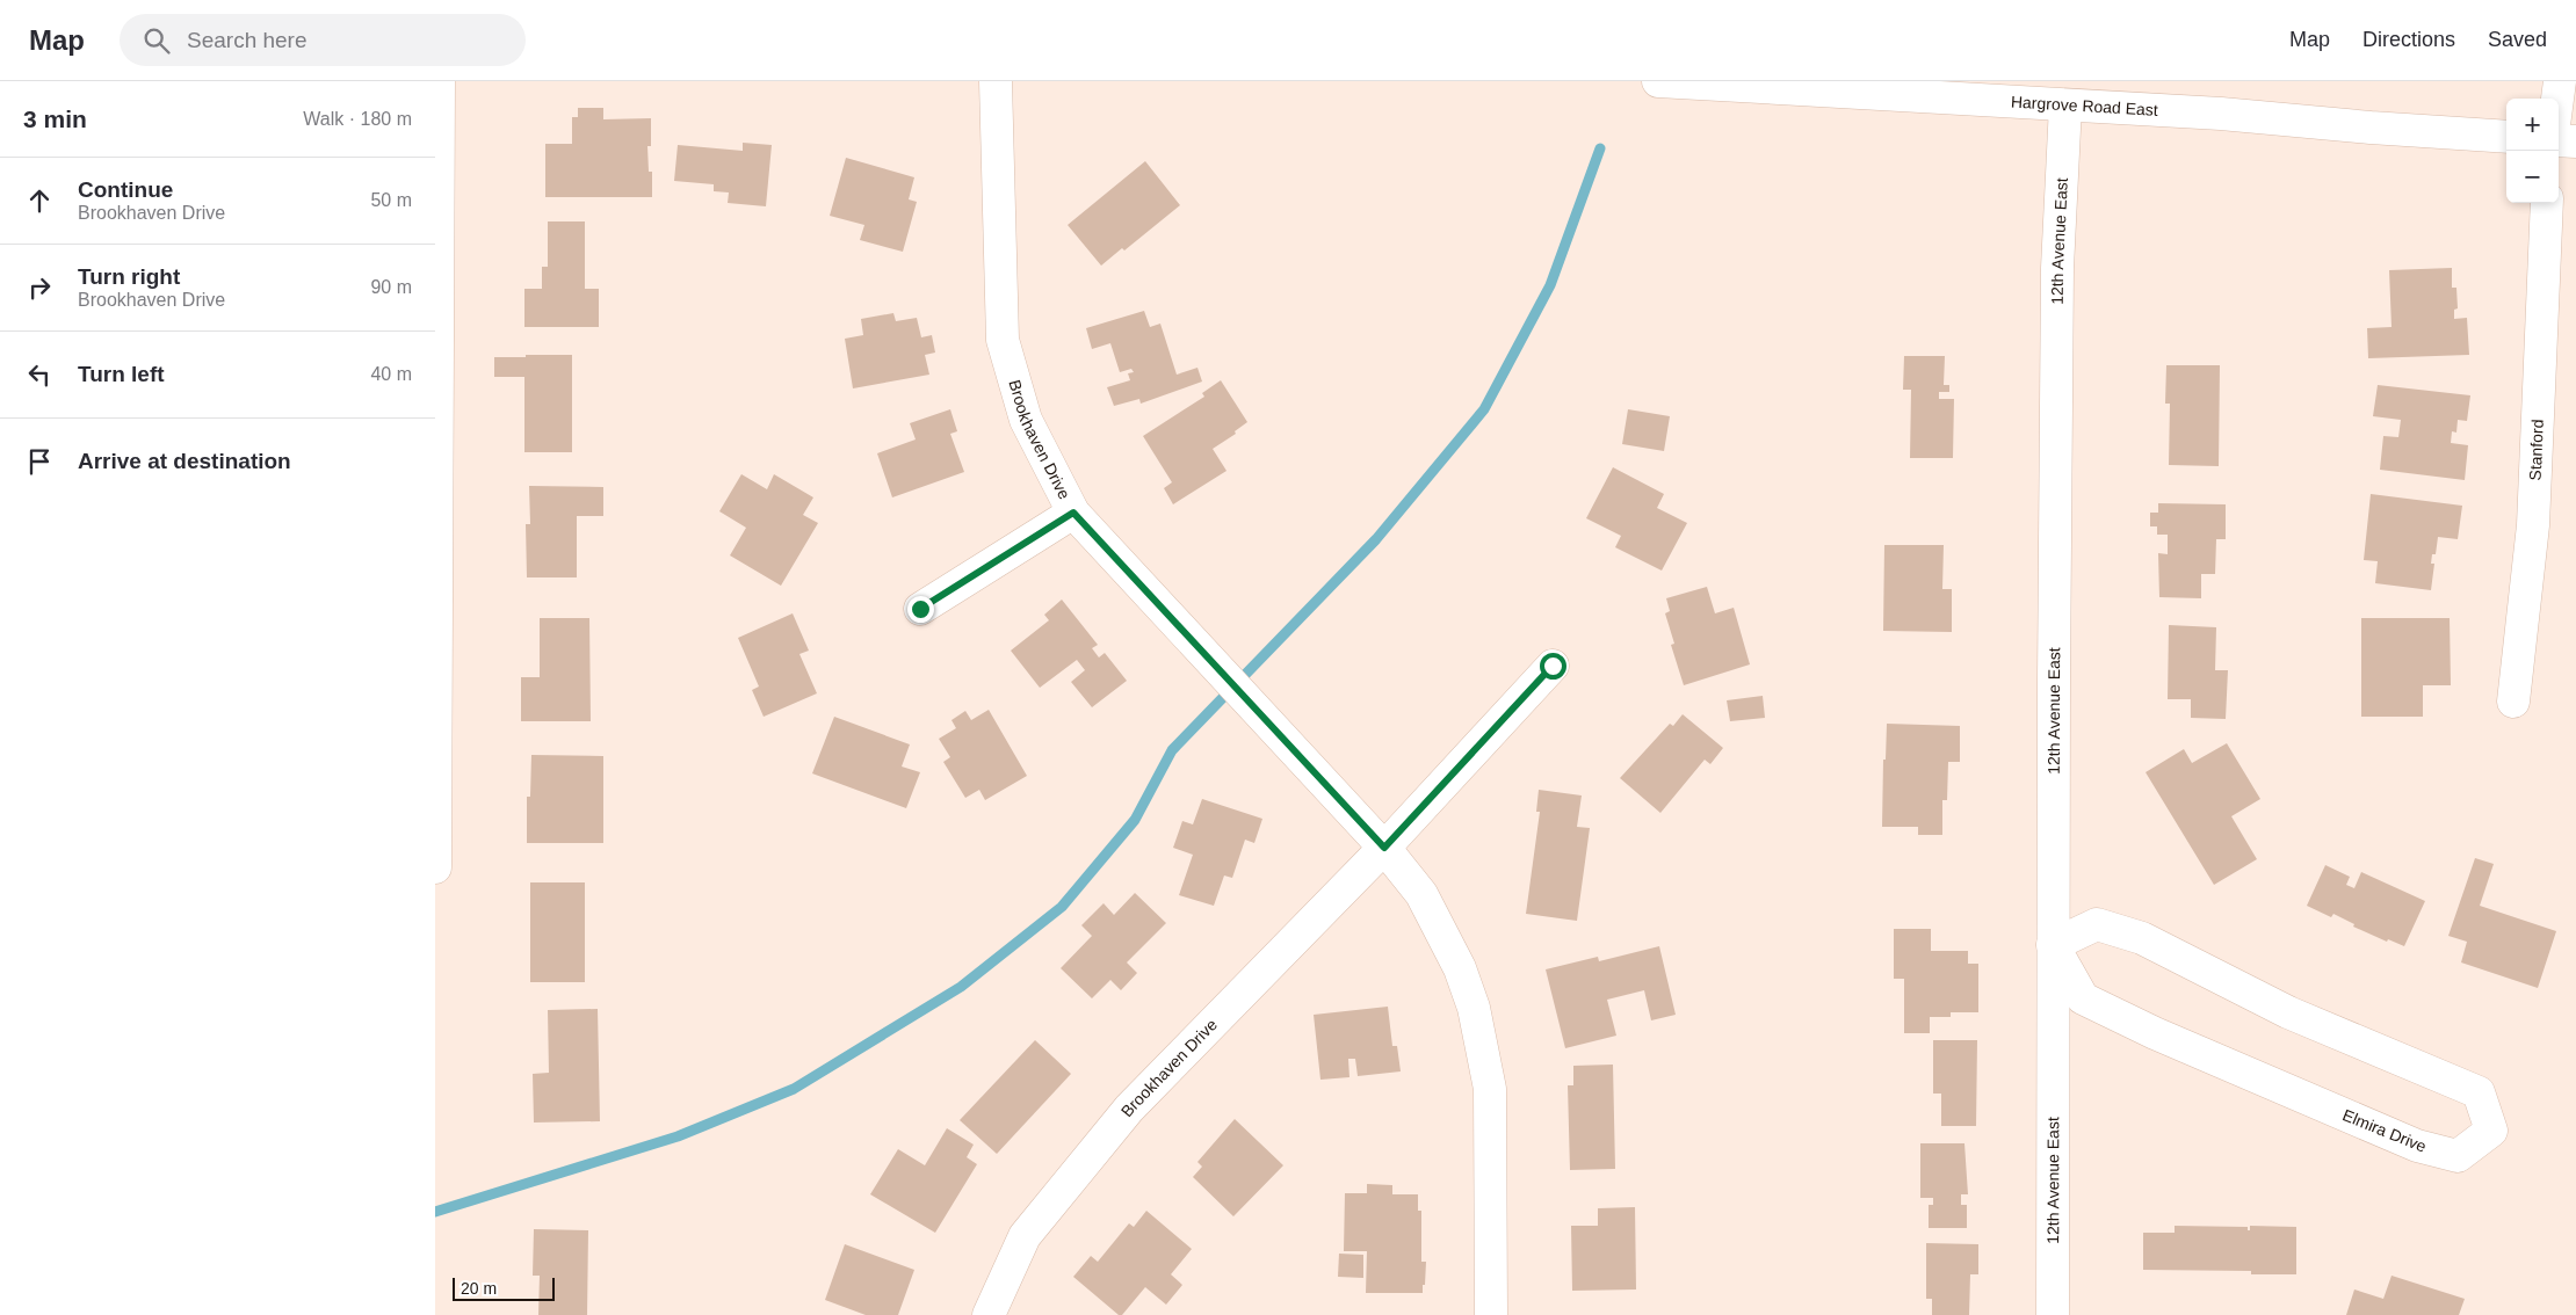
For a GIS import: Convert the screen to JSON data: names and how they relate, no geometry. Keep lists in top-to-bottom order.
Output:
{
  "streets": {
    "street": [
      "Hargrove Road East",
      "12th Avenue East",
      "Brookhaven Drive",
      "Stanford",
      "Elmira Drive"
    ]
  },
  "crossings": [
    ["Hargrove Road East", "12th Avenue East"],
    ["12th Avenue East", "Elmira Drive"]
  ],
  "scale_bar": "20 m",
  "page": {
    "header": "Map",
    "search": "Search here",
    "nav": ["Map", "Directions", "Saved"],
    "heading": ["3 min", "Walk · 180 m"],
    "map_buttons": ["+", "−"],
    "list": [
      ["Continue", "Brookhaven Drive", "50 m"],
      ["Turn right", "Brookhaven Drive", "90 m"],
      ["Turn left", "40 m"],
      "Arrive at destination"
    ],
    "scale": "20 m"
  }
}
